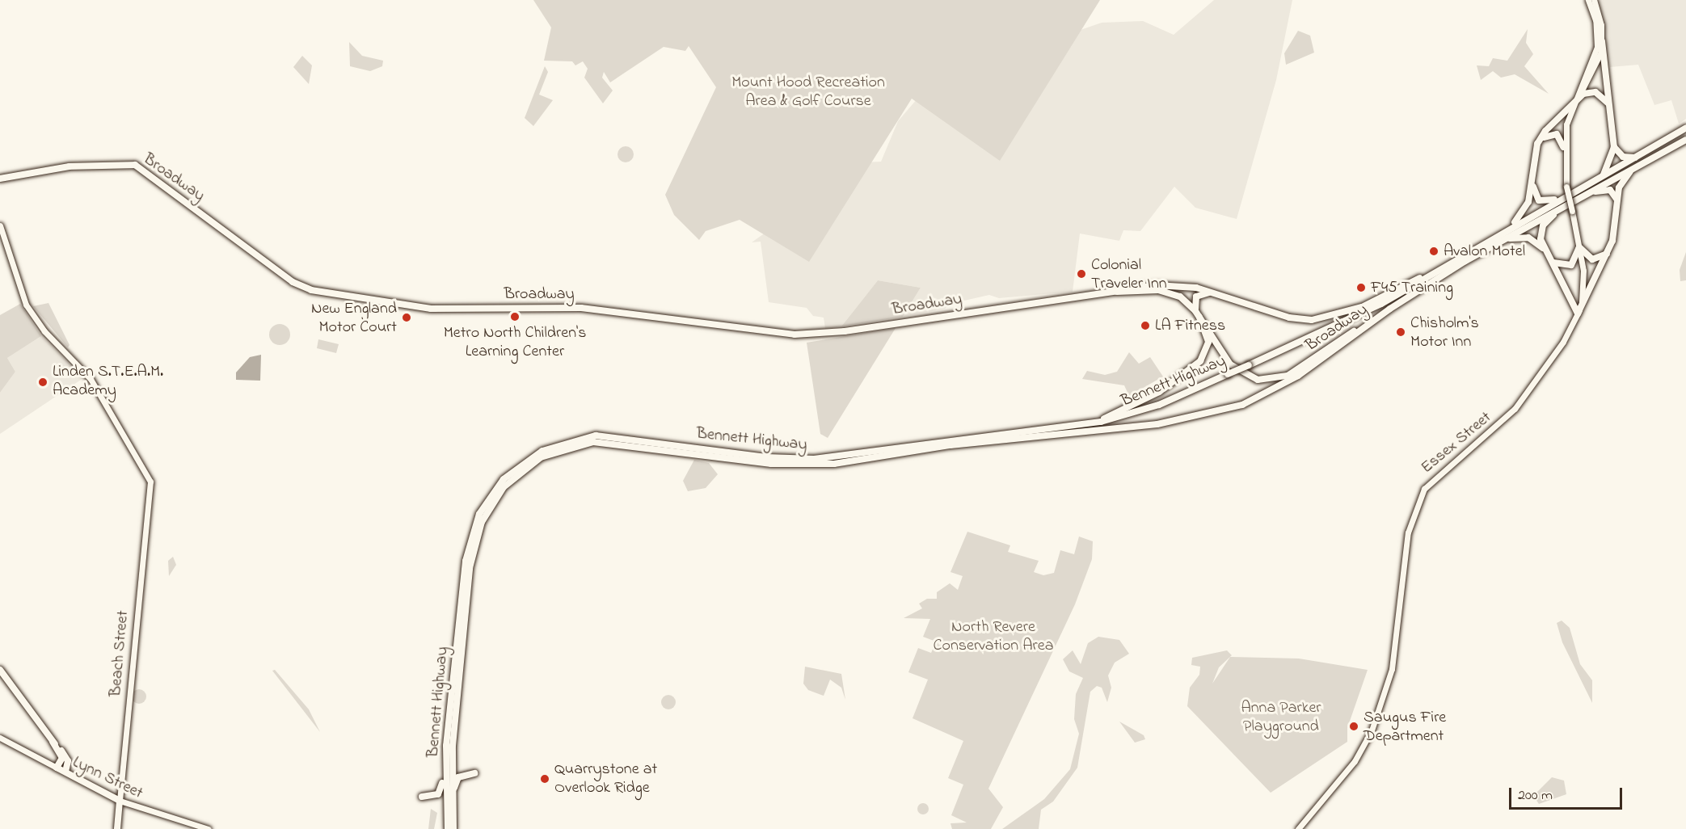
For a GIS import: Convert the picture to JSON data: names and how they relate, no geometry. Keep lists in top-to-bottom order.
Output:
{
  "streets": {
    "highway": ["Bennett Highway"],
    "main road": [
      "Broadway",
      "Essex Street",
      "Beach Street",
      "Lynn Street"
    ]
  },
  "crossings": [
    ["Broadway", "Bennett Highway"],
    ["Beach Street", "Lynn Street"]
  ],
  "parks": ["Mount Hood Recreation Area & Golf Course", "North Revere Conservation Area", "Anna Parker Playground"],
  "places": [
    "Avalon Motel",
    "Colonial Traveler Inn",
    "F45 Training",
    "Metro North Children's Learning Center",
    "New England Motor Court",
    "LA Fitness",
    "Chisholm's Motor Inn",
    "Linden S.T.E.A.M. Academy",
    "Saugus Fire Department",
    "Quarrystone at Overlook Ridge"
  ],
  "scale_bar": "200 m"
}
